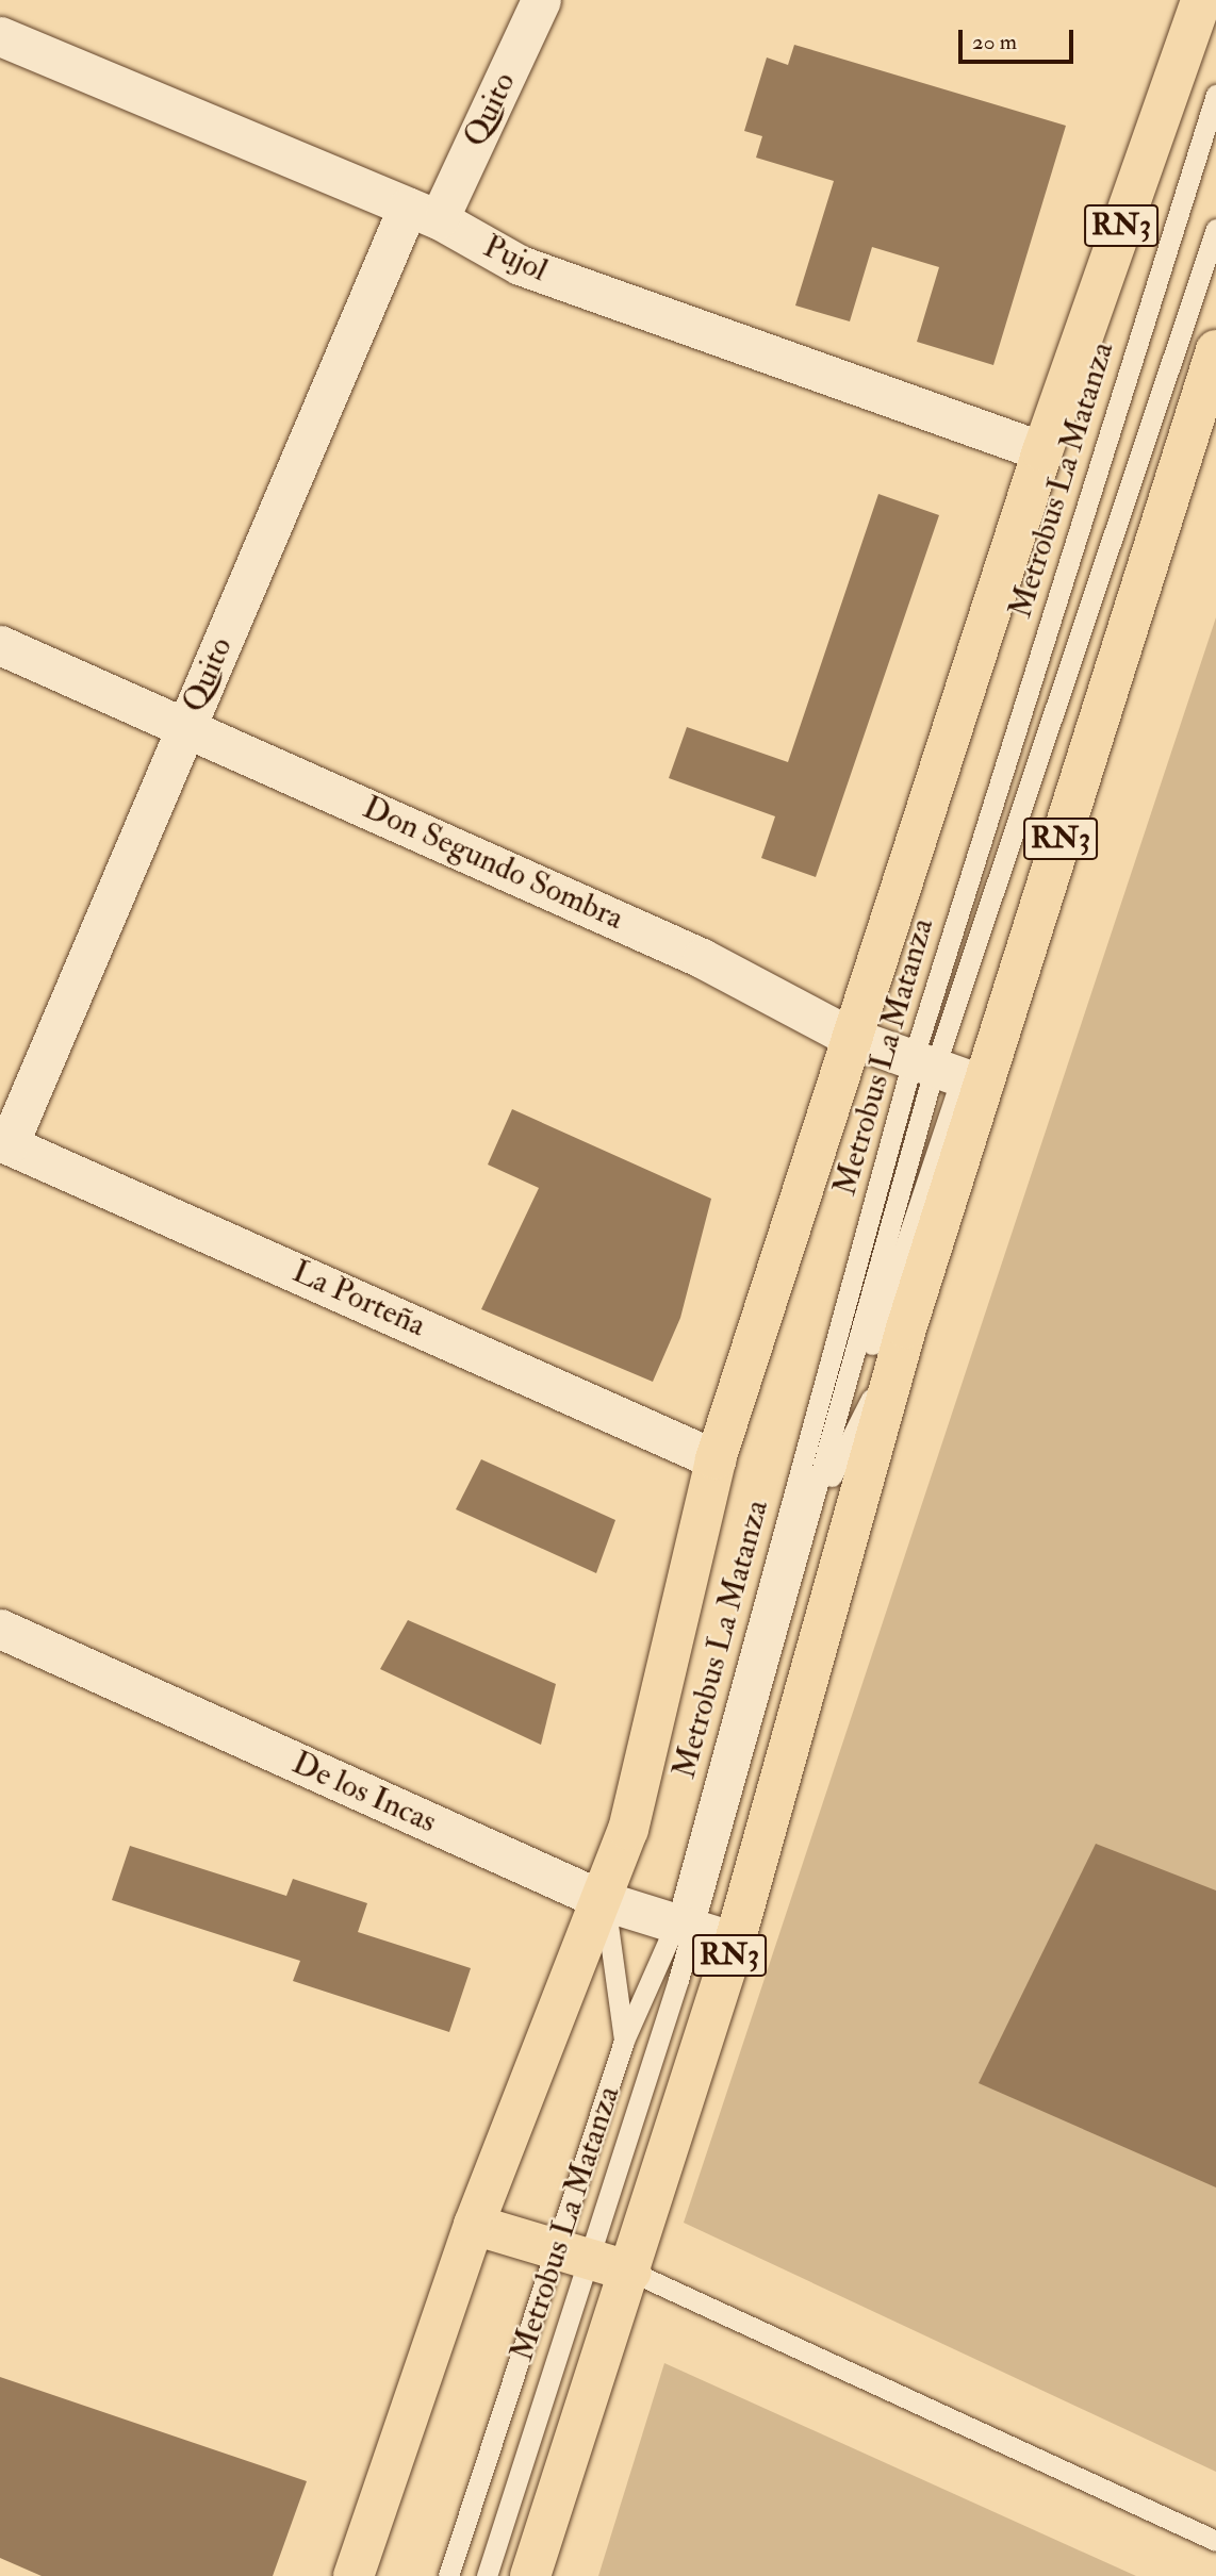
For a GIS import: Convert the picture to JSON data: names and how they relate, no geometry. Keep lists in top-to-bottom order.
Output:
{
  "streets": {
    "main road": ["RN3"],
    "street": [
      "Quito",
      "Pujol",
      "Don Segundo Sombra",
      "La Porteña",
      "De los Incas"
    ],
    "lane": ["Metrobus La Matanza"]
  },
  "crossings": [
    ["Quito", "Pujol"],
    ["Quito", "Don Segundo Sombra"],
    ["Quito", "La Porteña"],
    ["RN3", "Pujol"],
    ["RN3", "Metrobus La Matanza"],
    ["RN3", "Don Segundo Sombra"],
    ["RN3", "La Porteña"],
    ["RN3", "De los Incas"],
    ["Metrobus La Matanza", "Don Segundo Sombra"],
    ["Metrobus La Matanza", "De los Incas"]
  ],
  "scale_bar": "20 m"
}
